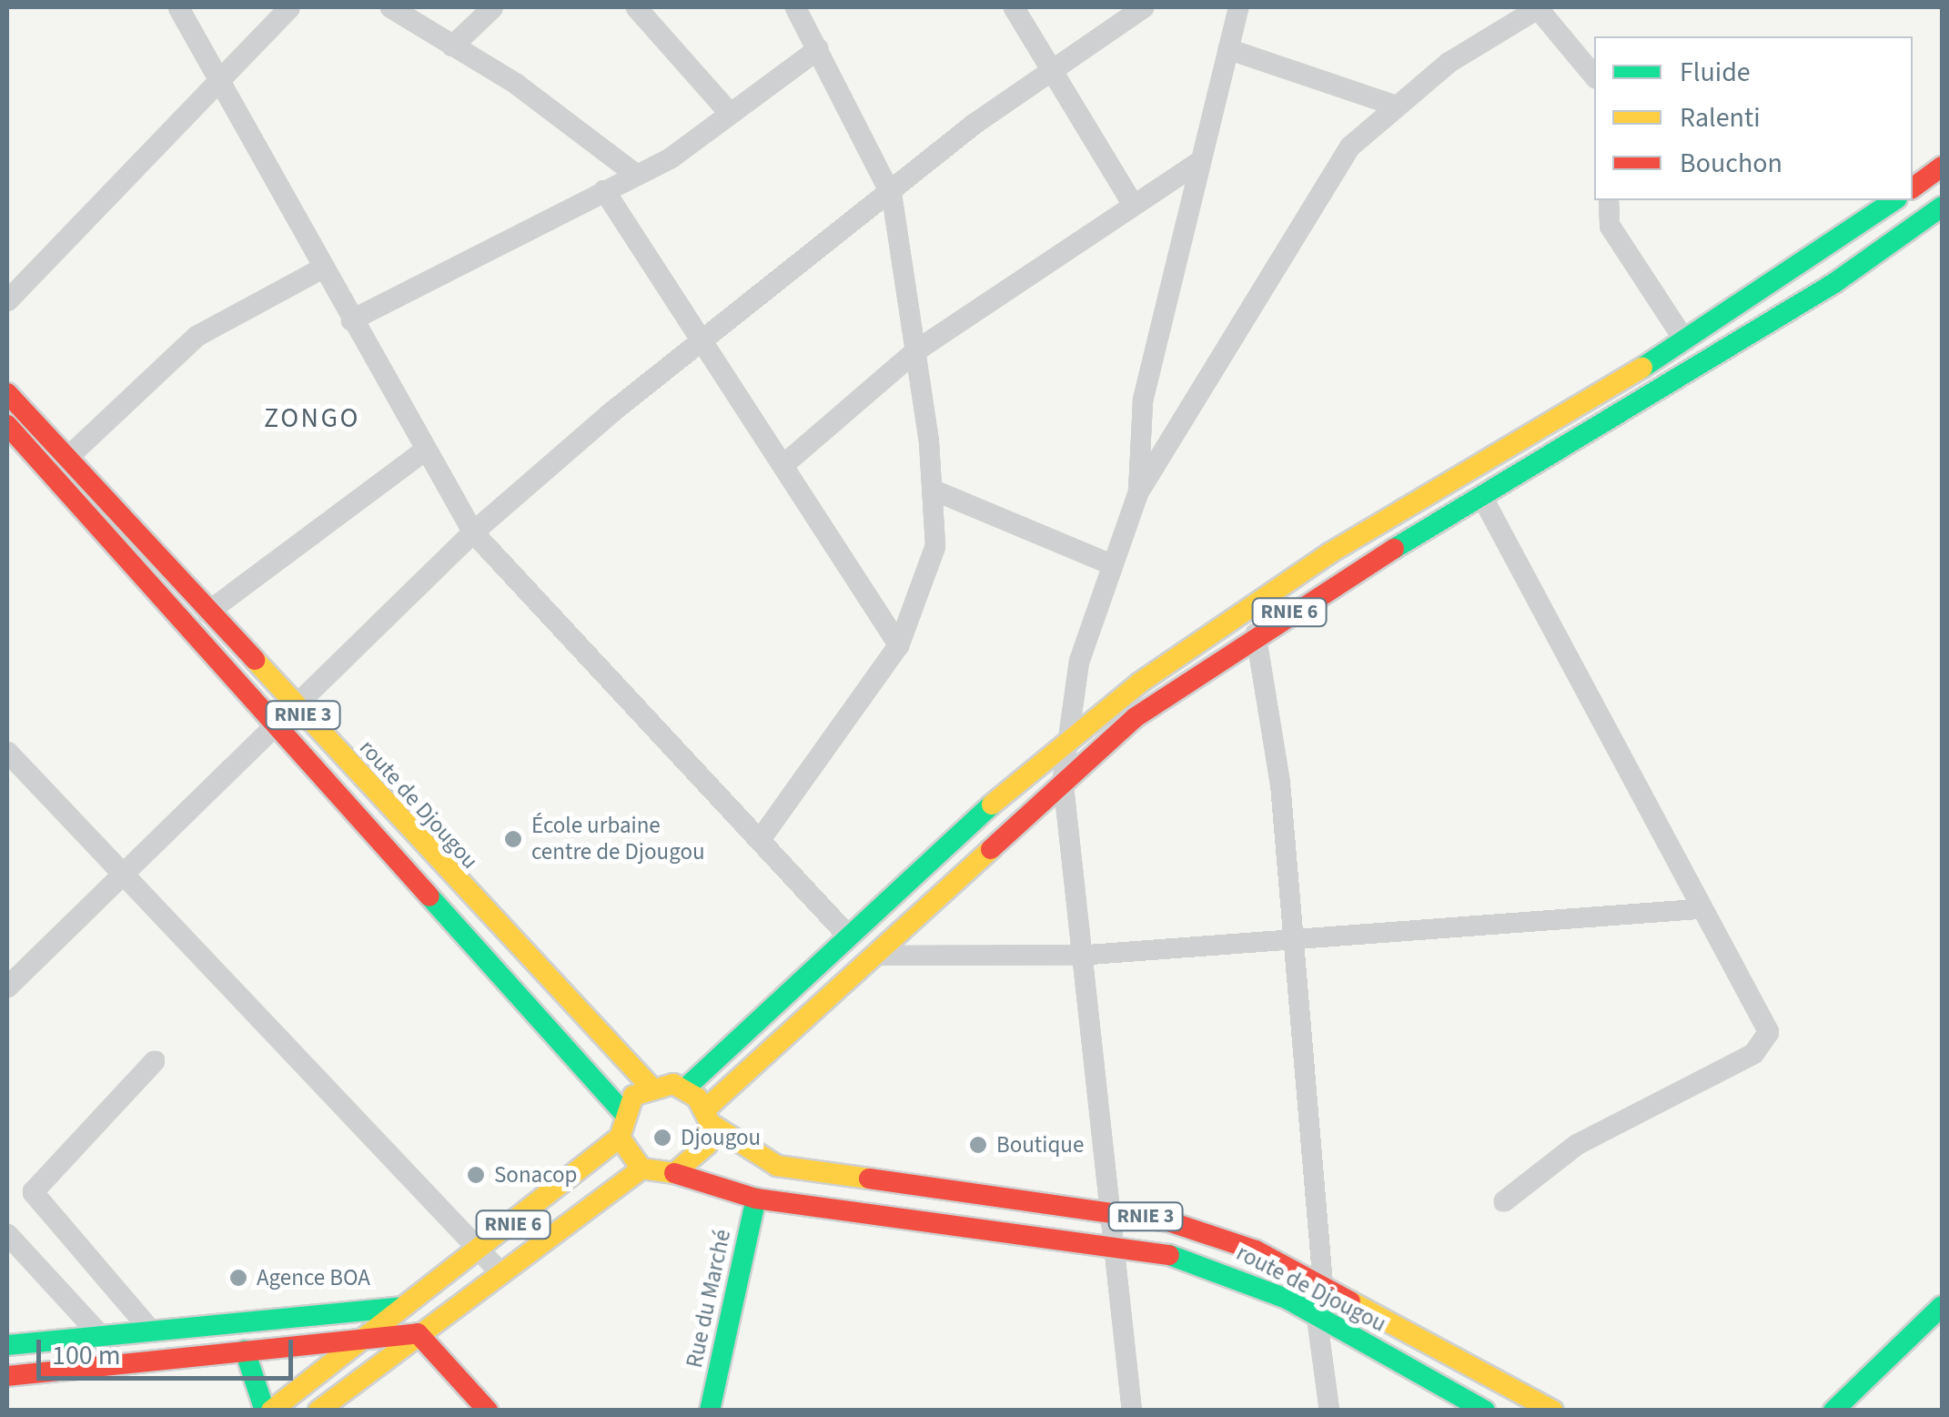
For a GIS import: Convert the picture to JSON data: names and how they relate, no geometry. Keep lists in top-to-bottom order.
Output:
{
  "streets": {
    "main road": [
      "RNIE 6",
      "RNIE 3",
      "route de Djougou",
      "Rue du Marché"
    ]
  },
  "crossings": [
    ["RNIE 6", "RNIE 3"],
    ["RNIE 6", "route de Djougou"],
    ["RNIE 3", "route de Djougou"],
    ["route de Djougou", "Rue du Marché"]
  ],
  "districts": ["ZONGO"],
  "places": [
    "École urbaine centre de Djougou",
    "Djougou",
    "Boutique",
    "Sonacop",
    "Agence BOA"
  ],
  "legend": ["Fluide", "Ralenti", "Bouchon"],
  "scale_bar": "100 m"
}
